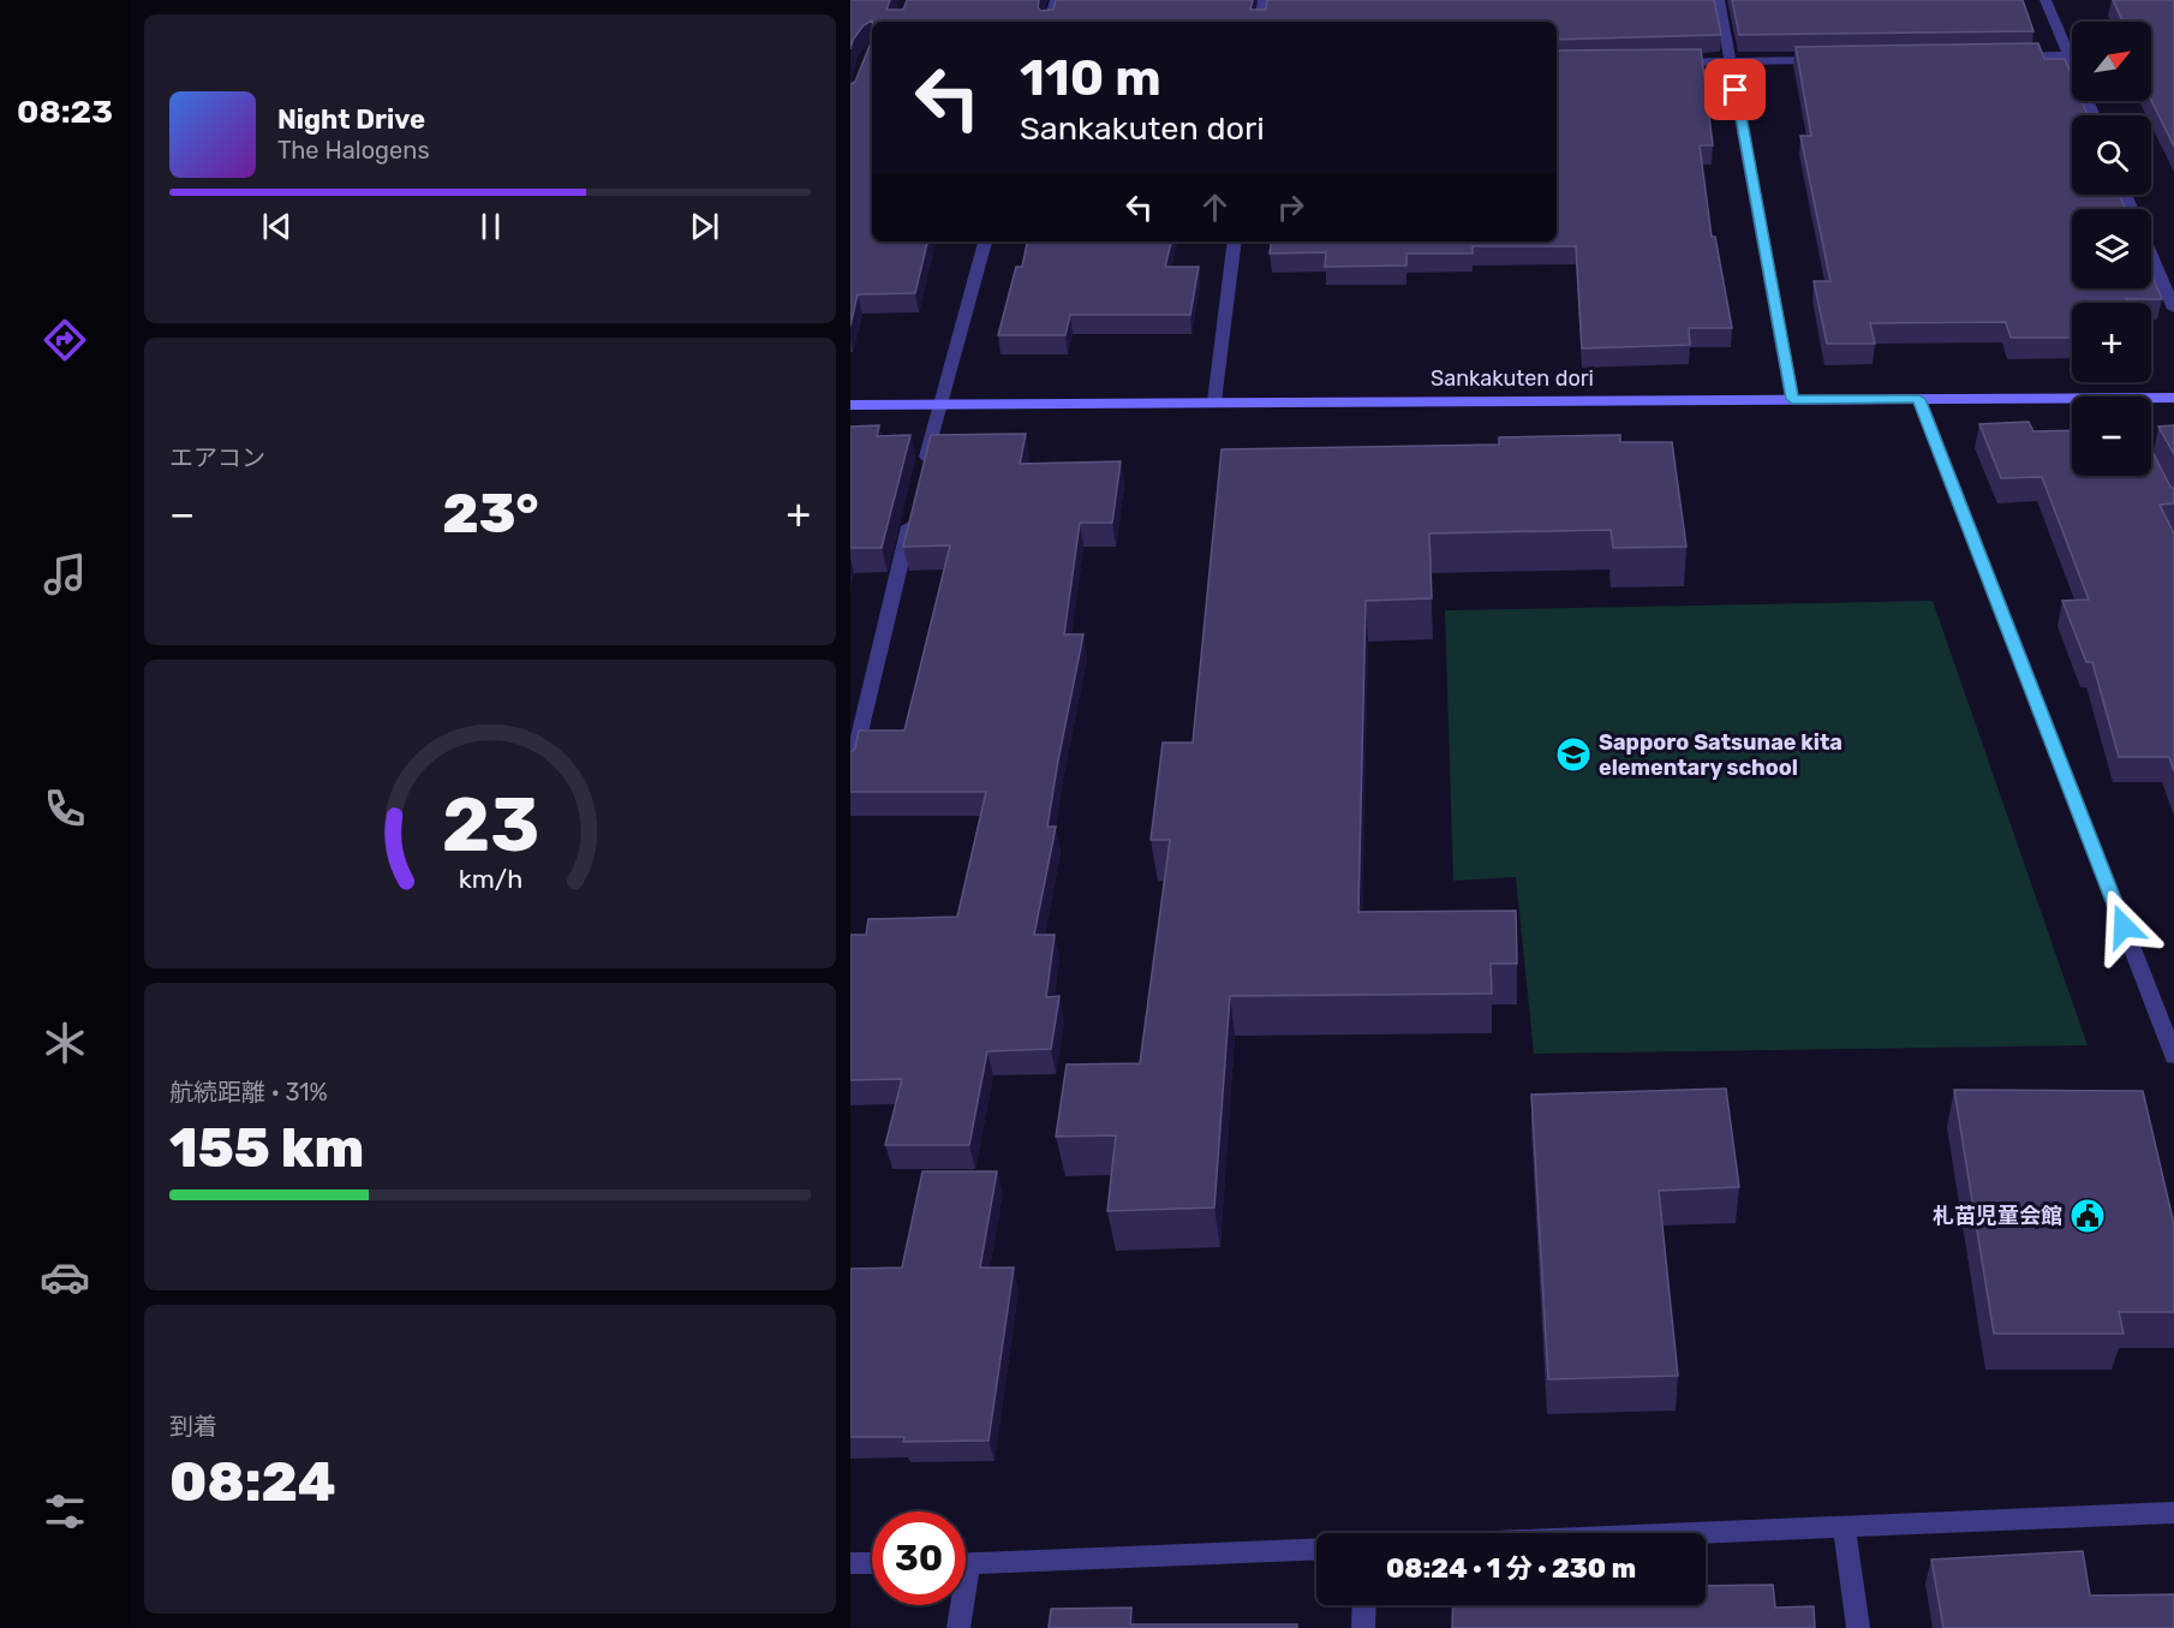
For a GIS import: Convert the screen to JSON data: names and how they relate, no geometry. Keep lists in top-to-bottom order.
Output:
{
  "streets": {
    "street": ["Sankakuten dori"]
  },
  "places": {
    "school or university": ["Sapporo Satsunae kita elementary school"],
    "public building": ["札苗児童会館"]
  },
  "north": "top right",
  "page": {
    "tabs": "08:23",
    "map_buttons": ["+", "−"],
    "turn": ["110 m", "Sankakuten dori"],
    "song": ["Night Drive", "The Halogens"],
    "tile": [
      "エアコン",
      ["航続距離 · 31%", "155 km"],
      ["到着", "08:24"]
    ],
    "heat": ["−", "23°", "+"],
    "limit": "30",
    "trip": "08:24 · 1 分 · 230 m",
    "gauge": ["23", "km/h"]
  }
}
